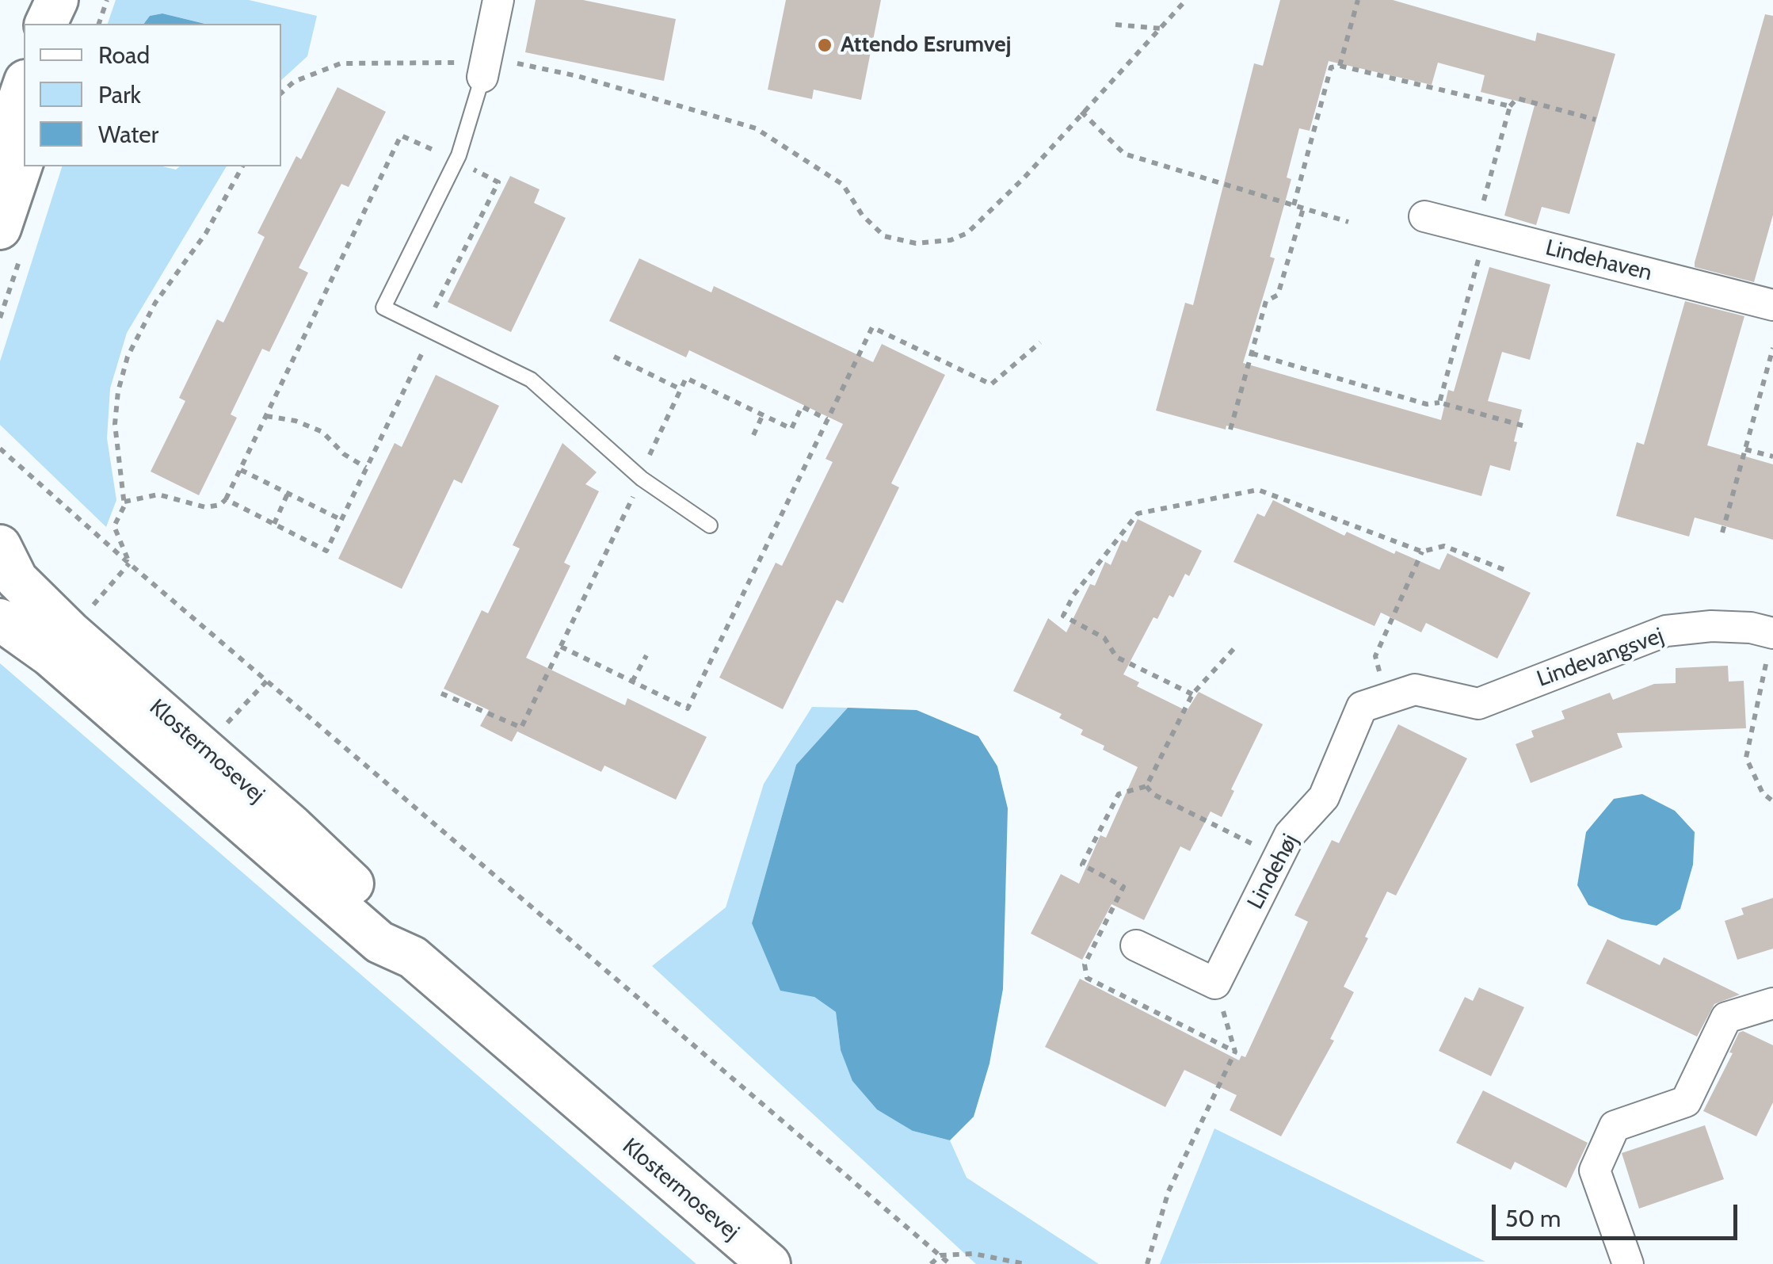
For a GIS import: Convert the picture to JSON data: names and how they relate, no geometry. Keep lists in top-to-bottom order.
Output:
{
  "streets": {
    "main road": ["Klostermosevej"],
    "street": ["Lindehaven", "Lindevangsvej", "Lindehøj"]
  },
  "crossings": [
    ["Lindevangsvej", "Lindehøj"]
  ],
  "places": ["Attendo Esrumvej"],
  "legend": ["Road", "Park", "Water"],
  "scale_bar": "50 m"
}
